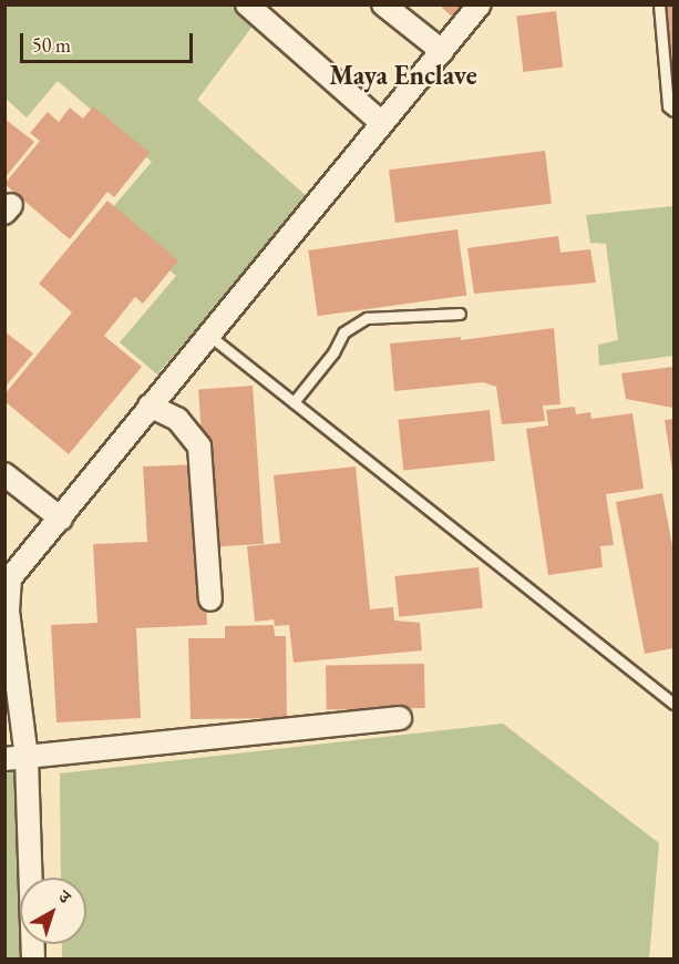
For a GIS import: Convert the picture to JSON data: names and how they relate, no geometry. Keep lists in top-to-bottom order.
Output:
{
  "districts": ["Maya Enclave"],
  "scale_bar": "50 m",
  "north": "top right"
}
